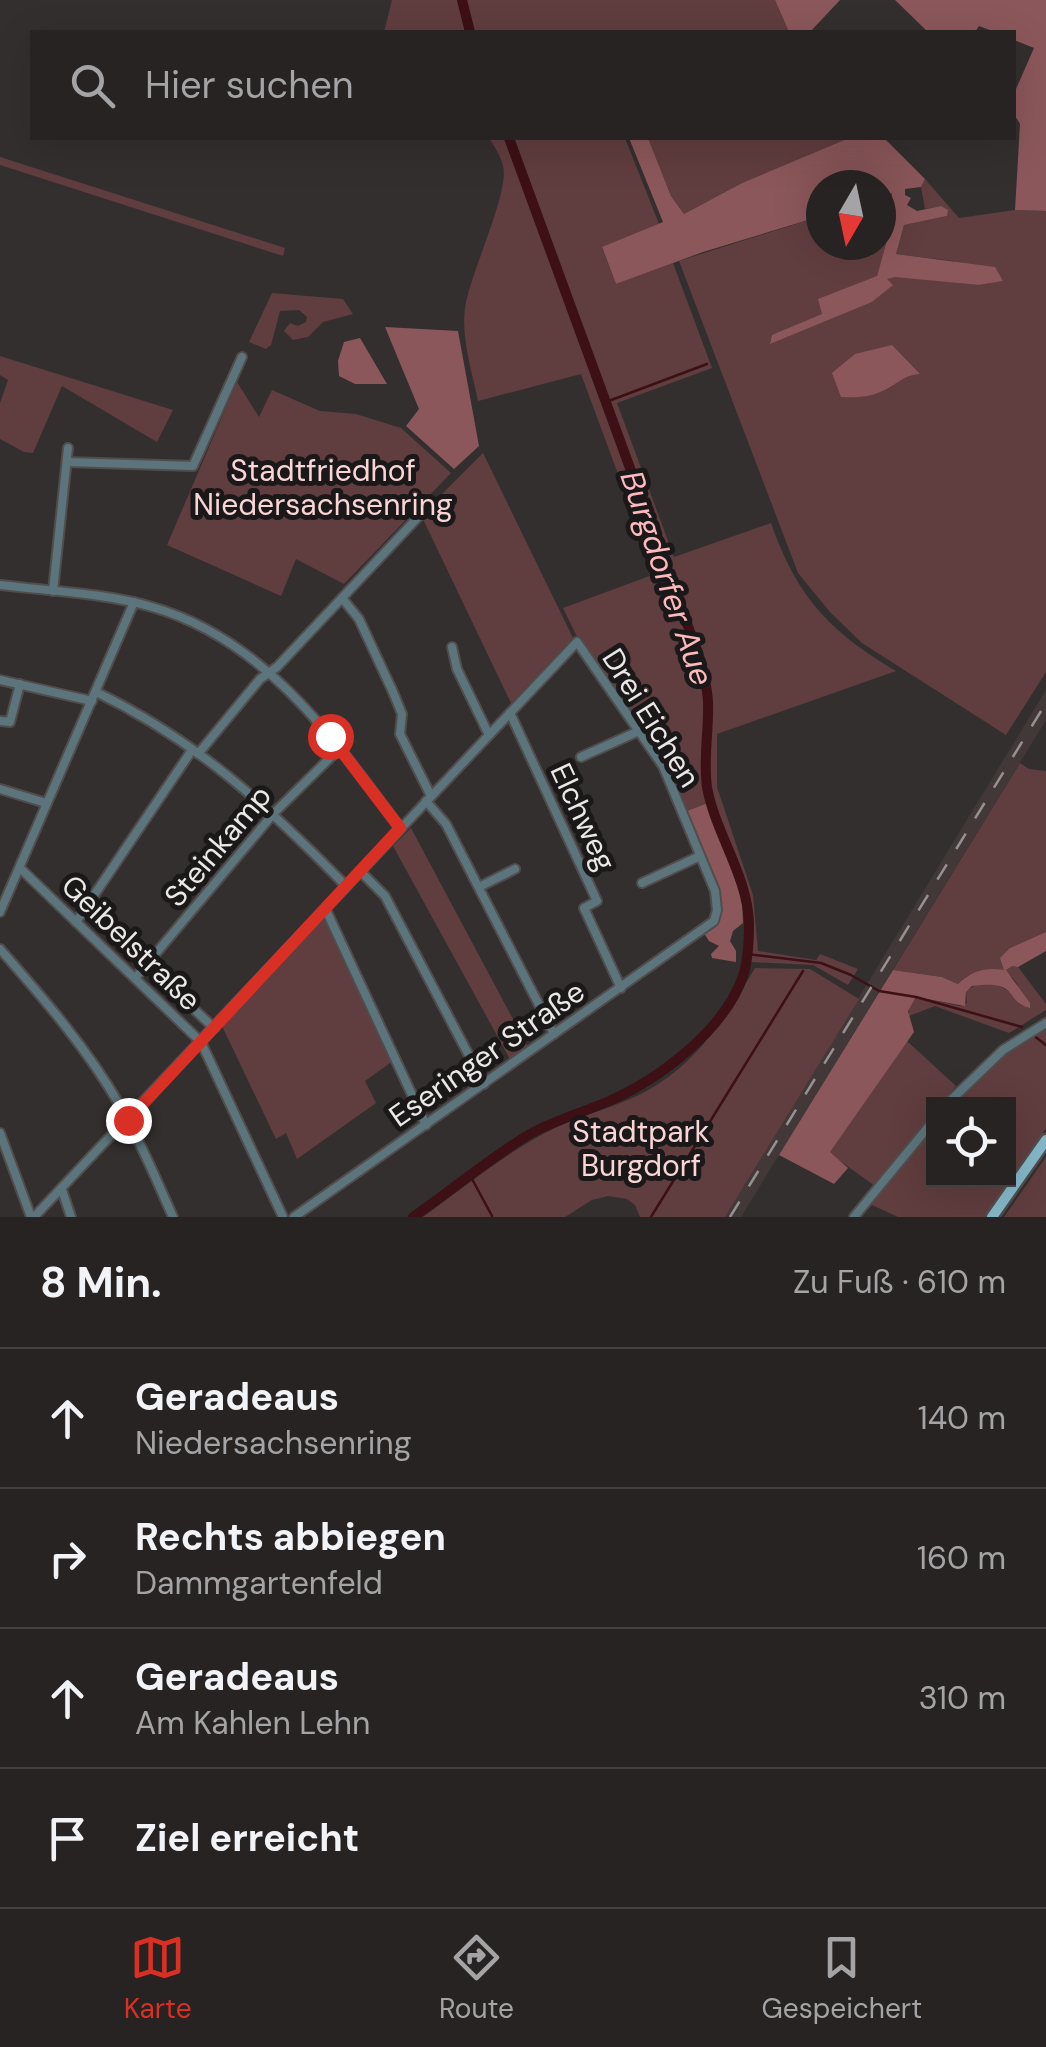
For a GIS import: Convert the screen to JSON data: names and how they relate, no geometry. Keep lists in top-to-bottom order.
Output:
{
  "streets": {
    "street": [
      "Drei Eichen",
      "Elchweg",
      "Steinkamp",
      "Geibelstraße",
      "Eseringer Straße"
    ]
  },
  "crossings": [
    ["Drei Eichen", "Elchweg"],
    ["Drei Eichen", "Eseringer Straße"],
    ["Elchweg", "Eseringer Straße"],
    ["Steinkamp", "Geibelstraße"]
  ],
  "water": ["Burgdorfer Aue"],
  "parks": ["Stadtfriedhof Niedersachsenring", "Stadtpark Burgdorf"],
  "north": "bottom",
  "page": {
    "search": "Hier suchen",
    "heading": ["8 Min.", "Zu Fuß · 610 m"],
    "list": [
      ["Geradeaus", "Niedersachsenring", "140 m"],
      ["Rechts abbiegen", "Dammgartenfeld", "160 m"],
      ["Geradeaus", "Am Kahlen Lehn", "310 m"],
      "Ziel erreicht"
    ],
    "nav": ["Karte", "Route", "Gespeichert"]
  }
}
